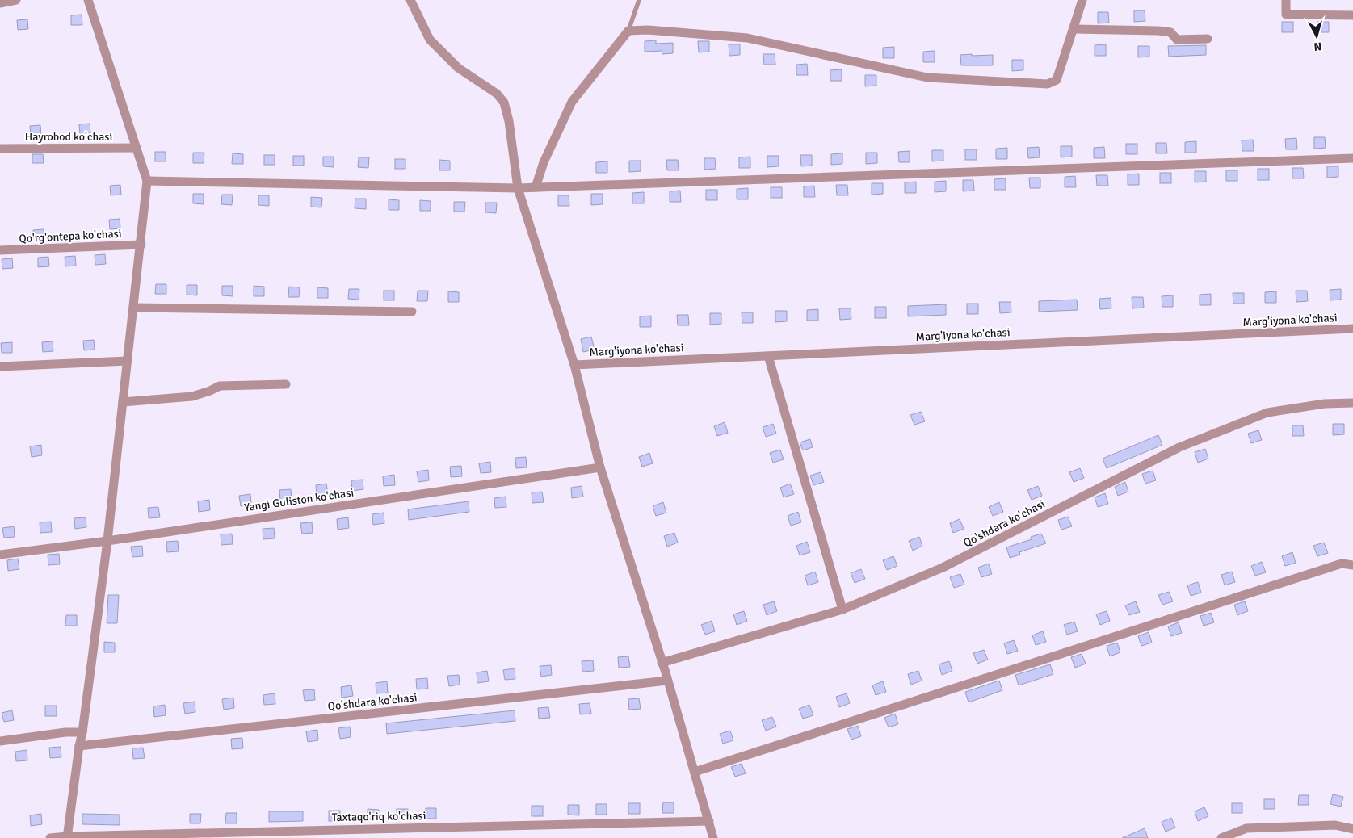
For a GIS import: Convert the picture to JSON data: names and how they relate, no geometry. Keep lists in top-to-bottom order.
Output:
{
  "streets": {
    "street": [
      "Hayrobod ko'chasi",
      "Qo'rg'ontepa ko'chasi",
      "Marg'iyona ko'chasi",
      "Yangi Guliston ko'chasi",
      "Qo'shdara ko'chasi",
      "Taxtaqo'riq ko'chasi"
    ]
  },
  "north": "bottom"
}
